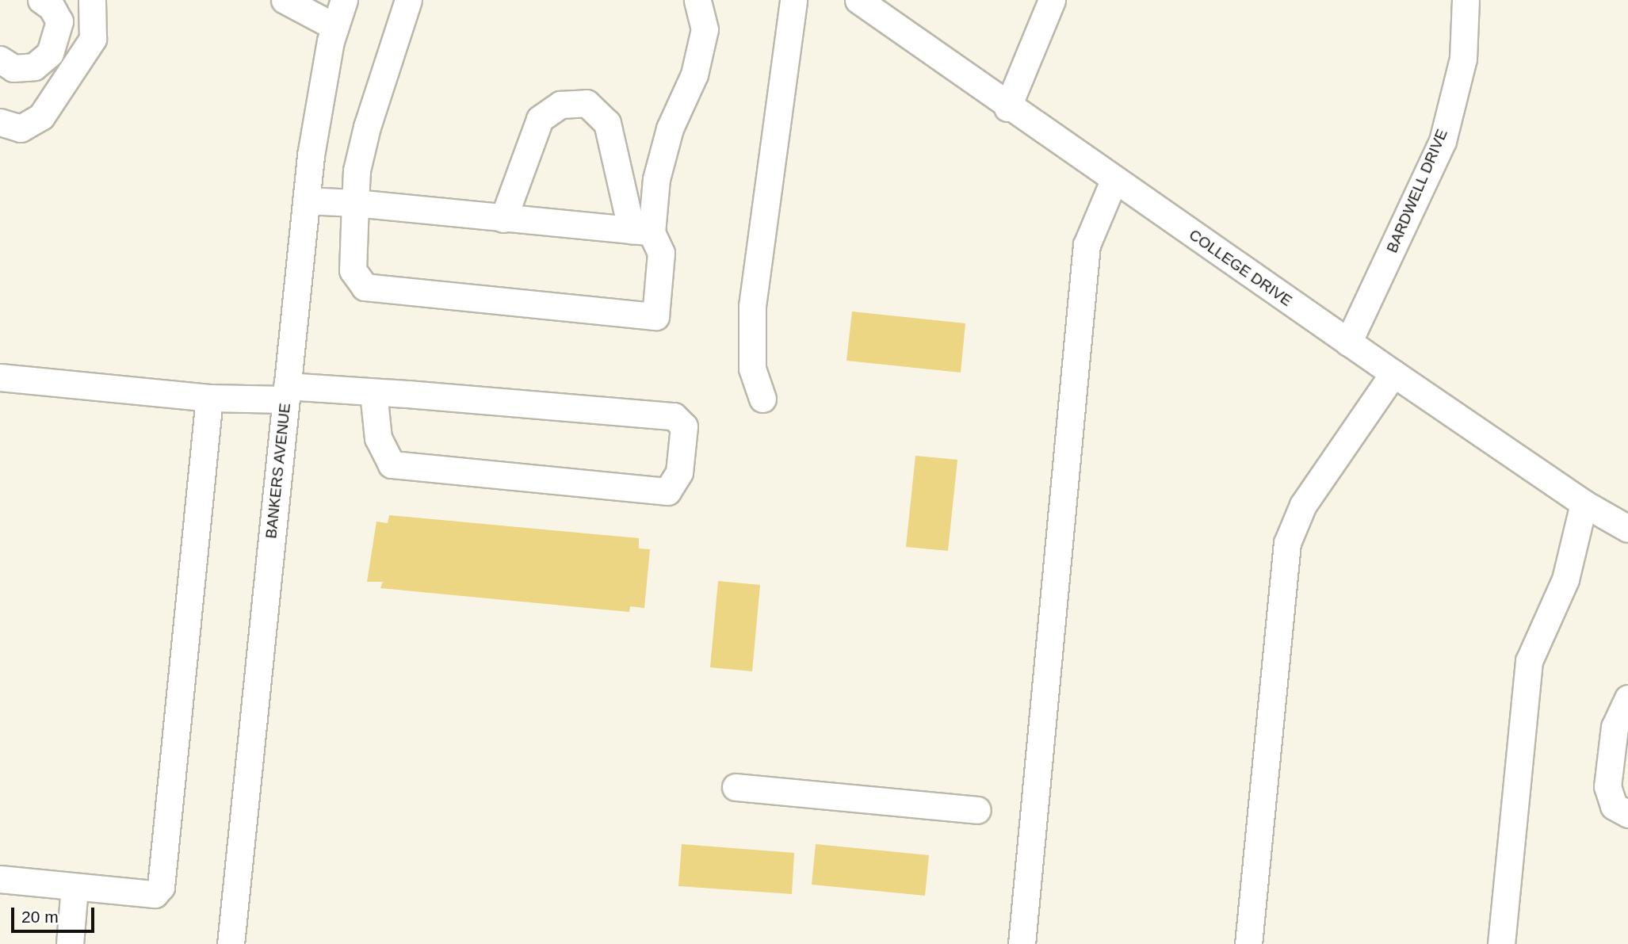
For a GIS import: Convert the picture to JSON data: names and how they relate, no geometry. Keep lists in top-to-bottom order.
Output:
{
  "streets": {
    "street": ["BARDWELL DRIVE", "COLLEGE DRIVE", "BANKERS AVENUE"]
  },
  "crossings": [
    ["BARDWELL DRIVE", "COLLEGE DRIVE"]
  ],
  "scale_bar": "20 m"
}
